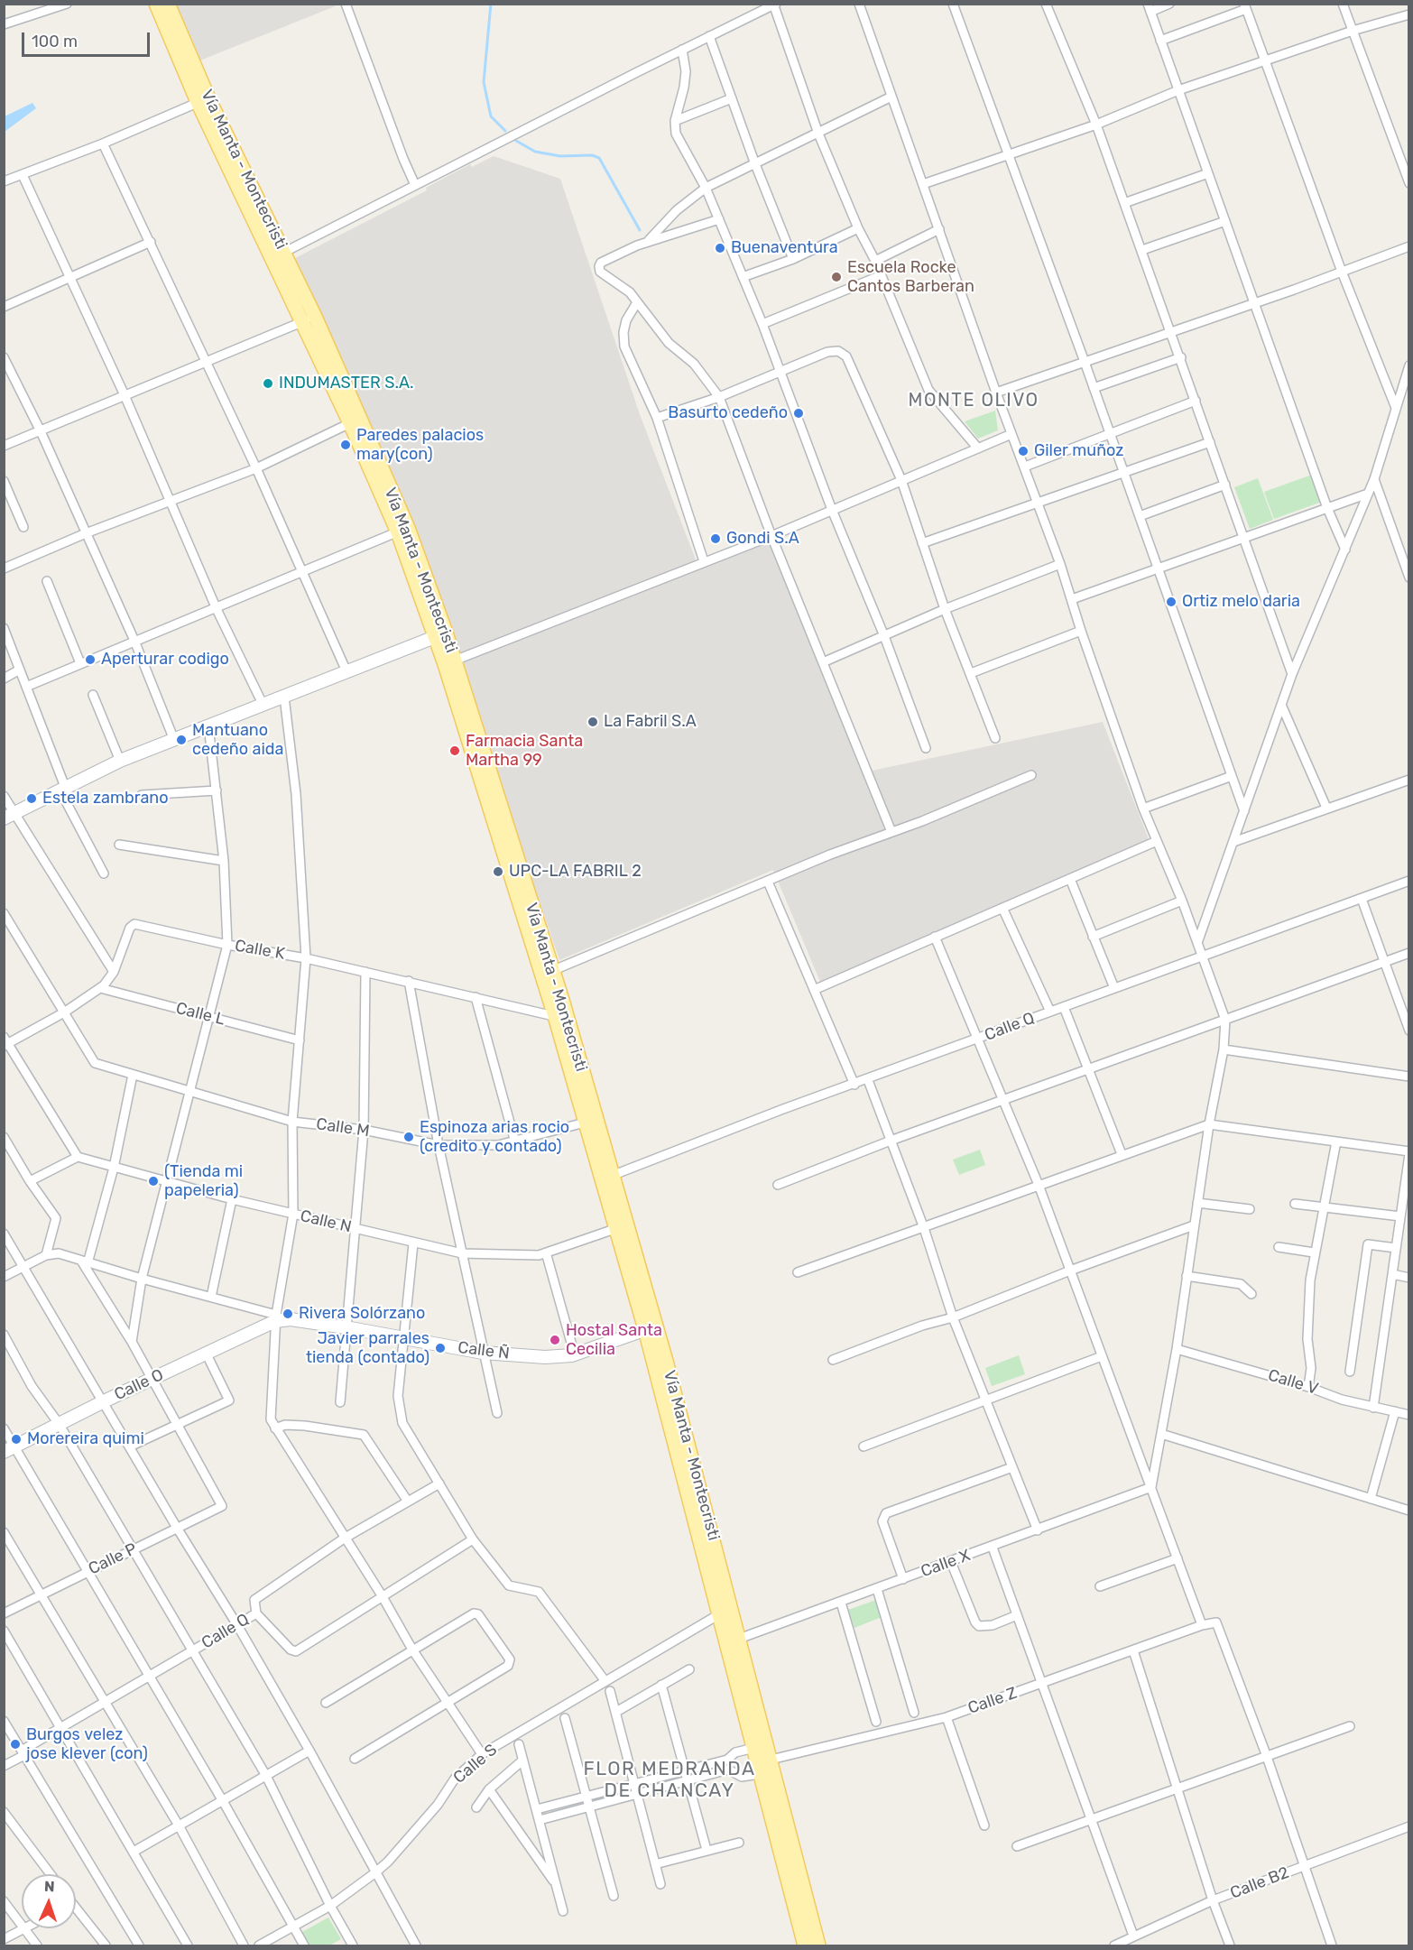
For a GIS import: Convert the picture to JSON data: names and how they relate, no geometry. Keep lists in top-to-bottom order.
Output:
{
  "streets": {
    "main road": ["Vía Manta - Montecristi"],
    "street": [
      "Calle K",
      "Calle L",
      "Calle Q",
      "Calle M",
      "Calle N",
      "Calle Ñ",
      "Calle V",
      "Calle O",
      "Calle P",
      "Calle X",
      "Calle Z",
      "Calle S",
      "Calle B2"
    ]
  },
  "crossings": [
    ["Vía Manta - Montecristi", "Calle K"],
    ["Vía Manta - Montecristi", "Calle Q"],
    ["Vía Manta - Montecristi", "Calle M"],
    ["Vía Manta - Montecristi", "Calle N"],
    ["Vía Manta - Montecristi", "Calle Ñ"],
    ["Vía Manta - Montecristi", "Calle X"],
    ["Vía Manta - Montecristi", "Calle Z"],
    ["Vía Manta - Montecristi", "Calle S"],
    ["Calle K", "Calle L"],
    ["Calle K", "Calle M"],
    ["Calle Ñ", "Calle O"]
  ],
  "districts": ["MONTE OLIVO", "FLOR MEDRANDA DE CHANCAY"],
  "places": [
    "Buenaventura",
    "Escuela Rocke Cantos Barberan",
    "INDUMASTER S.A.",
    "Basurto cedeño",
    "Paredes palacios mary(con)",
    "Giler muñoz",
    "Gondi S.A",
    "Ortiz melo daria",
    "Aperturar codigo",
    "La Fabril S.A",
    "Mantuano cedeño aida",
    "Farmacia Santa Martha 99",
    "Estela zambrano",
    "UPC-LA FABRIL 2",
    "Espinoza arias rocio (credito y contado)",
    "(Tienda mi papeleria)",
    "Rivera Solórzano",
    "Hostal Santa Cecilia",
    "Javier parrales tienda (contado)",
    "Morereira quimi",
    "Burgos velez jose klever (con)"
  ],
  "scale_bar": "100 m",
  "north": "top"
}
